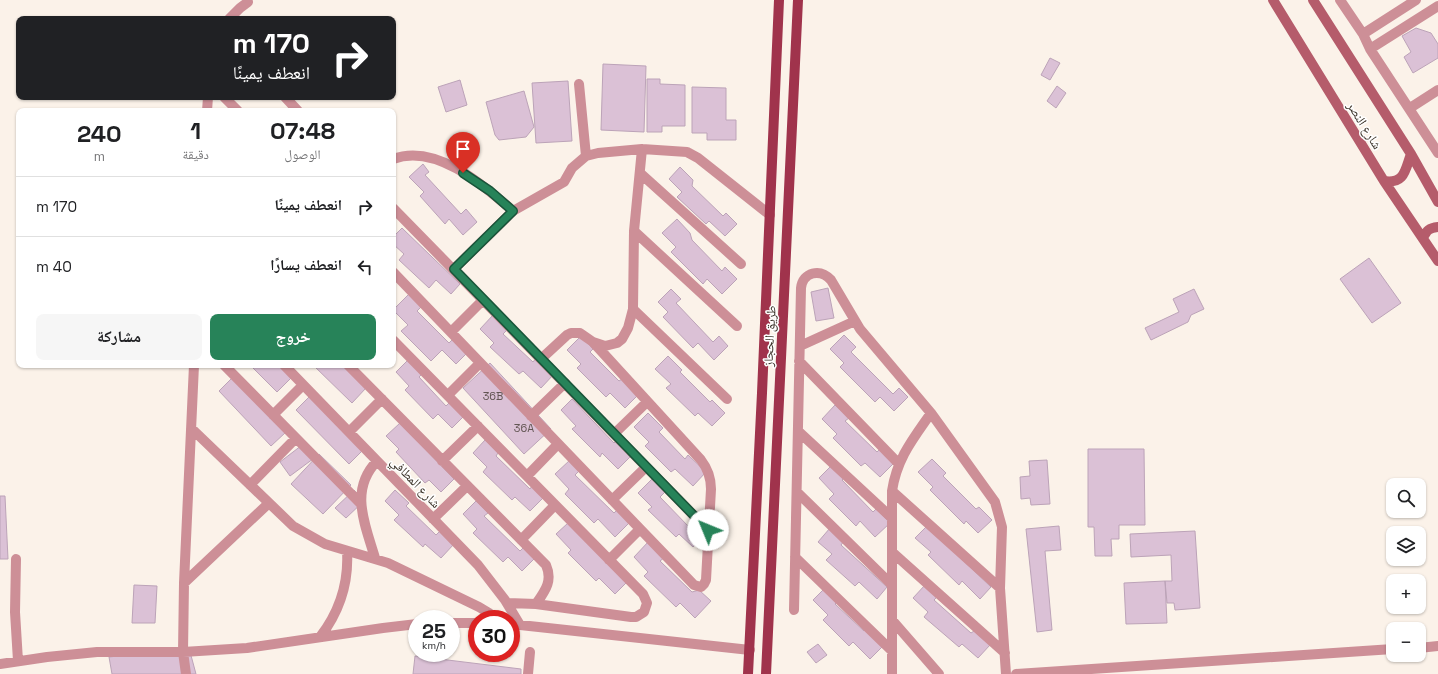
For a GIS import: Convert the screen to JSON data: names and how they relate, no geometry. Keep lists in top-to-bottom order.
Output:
{
  "streets": {
    "main road": ["شارع النصر", "طريق الحجاز"],
    "street": ["شارع المطافي"]
  },
  "house_numbers": ["36B", "36A"],
  "page": {
    "turn": ["170 m", "انعطف يمينًا"],
    "eta": [
      "07:48",
      "الوصول",
      "1",
      "دقيقة",
      "240",
      "m"
    ],
    "list": [
      {
        "name": "انعطف يمينًا",
        "value": "170 m"
      },
      {
        "name": "انعطف يسارًا",
        "value": "40 m"
      }
    ],
    "buttons": ["خروج", "مشاركة"],
    "map_buttons": ["+", "−"],
    "speed": "25 km/h",
    "limit": "30"
  }
}
